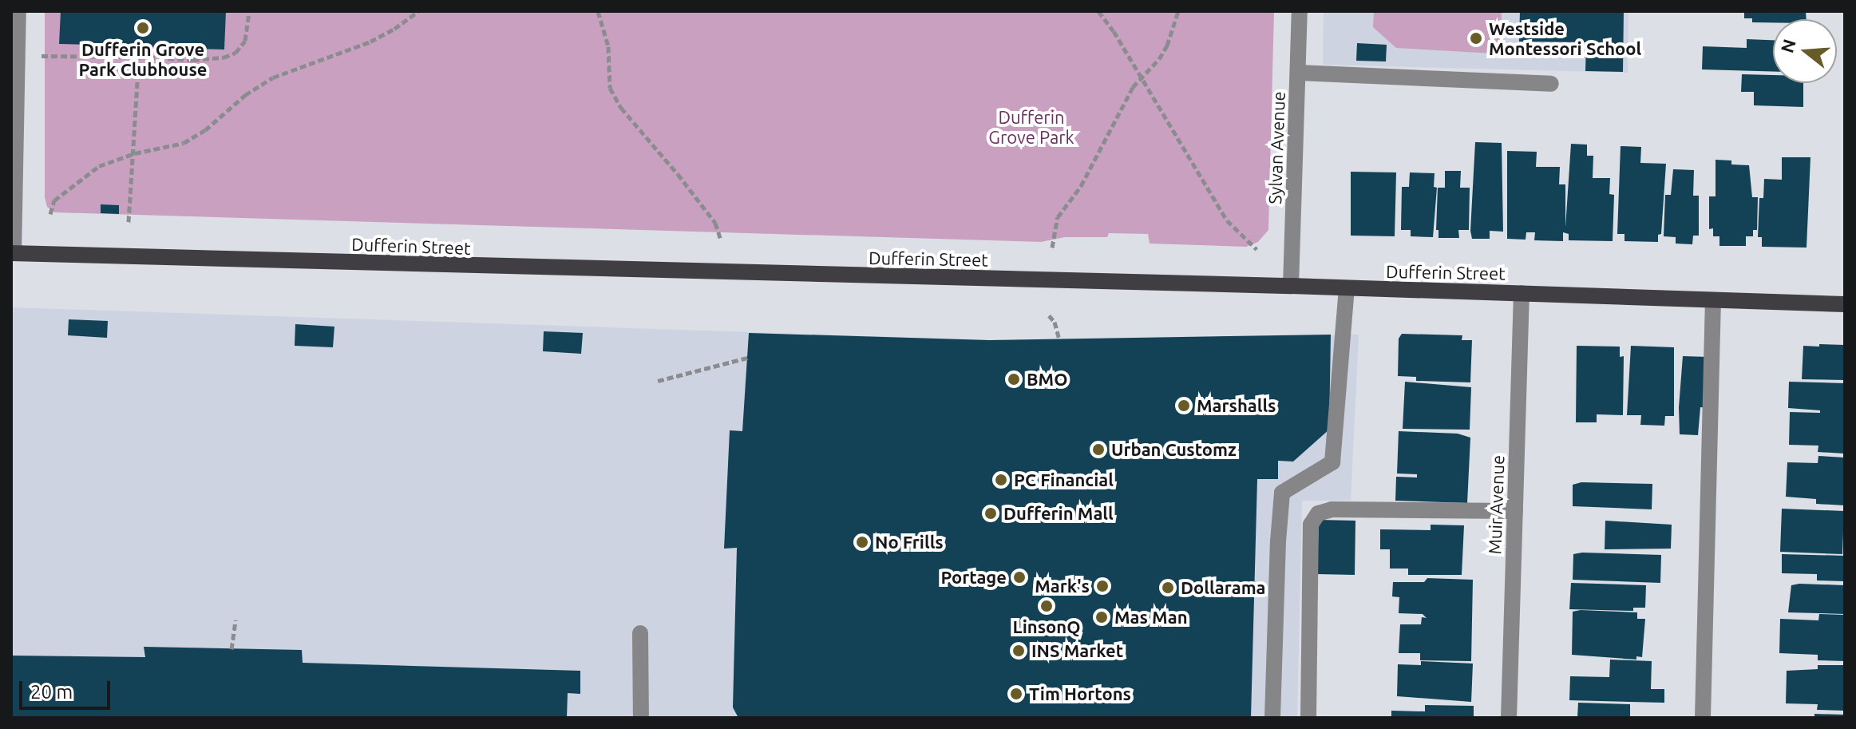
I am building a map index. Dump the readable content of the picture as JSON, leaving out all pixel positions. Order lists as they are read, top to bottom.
{
  "streets": {
    "main road": ["Dufferin Street"],
    "street": ["Sylvan Avenue", "Muir Avenue"]
  },
  "crossings": [
    ["Sylvan Avenue", "Dufferin Street"],
    ["Dufferin Street", "Muir Avenue"]
  ],
  "parks": ["Dufferin Grove Park"],
  "places": [
    "Dufferin Grove Park Clubhouse",
    "Westside Montessori School",
    "BMO",
    "Marshalls",
    "Urban Customz",
    "PC Financial",
    "Dufferin Mall",
    "No Frills",
    "Portage",
    "Mark's",
    "Dollarama",
    "LinsonQ",
    "Mas Man",
    "INS Market",
    "Tim Hortons"
  ],
  "scale_bar": "20 m",
  "north": "left"
}
